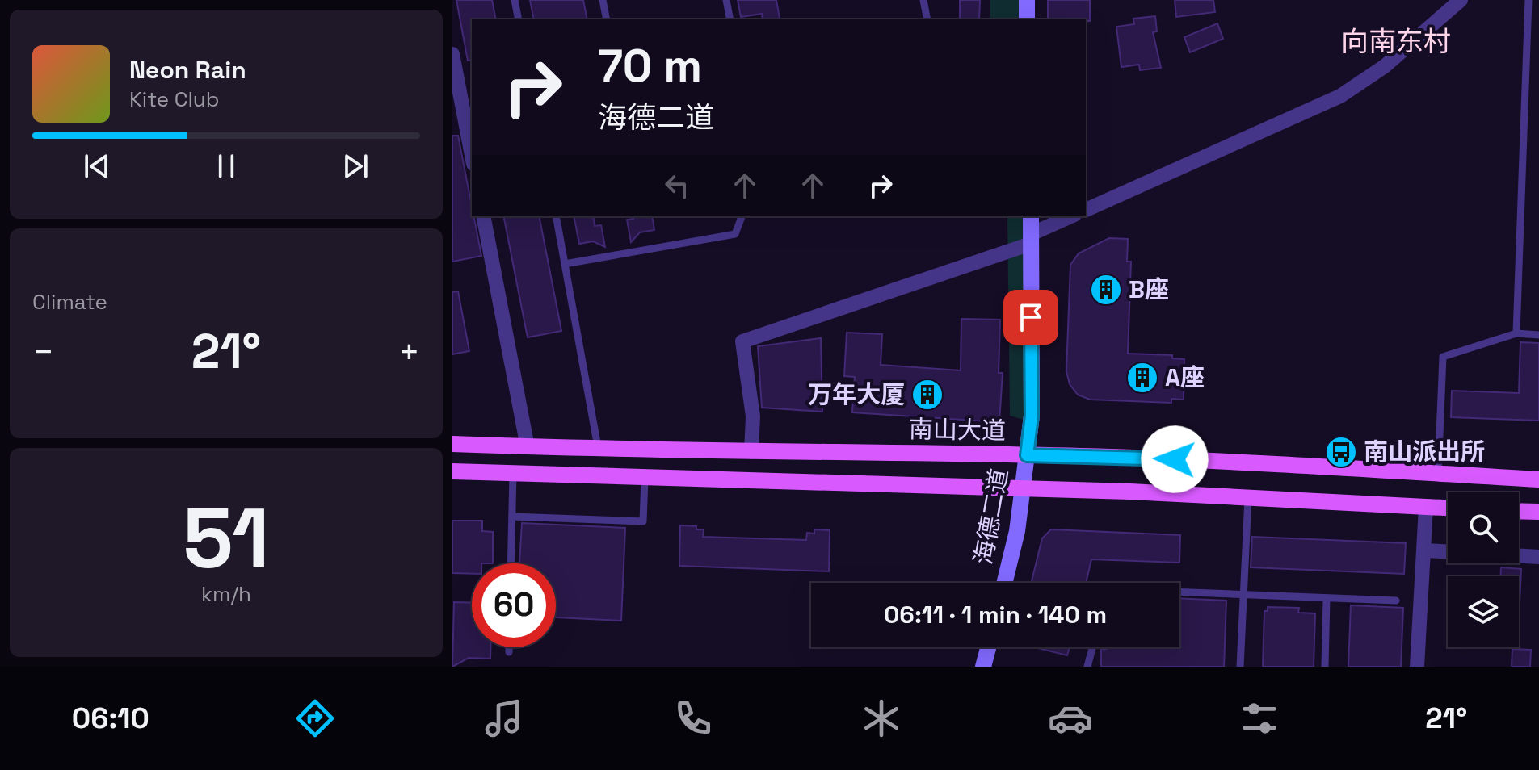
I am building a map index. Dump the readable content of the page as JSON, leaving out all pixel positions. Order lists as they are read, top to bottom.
{
  "streets": {
    "main road": ["南山大道"],
    "street": ["海德二道"]
  },
  "crossings": [
    ["南山大道", "海德二道"]
  ],
  "districts": ["向南东村"],
  "places": {
    "building": ["B座", "A座", "万年大厦"],
    "bus stop": ["南山派出所"]
  },
  "page": {
    "turn": ["70 m", "海德二道"],
    "song": ["Neon Rain", "Kite Club"],
    "tile": [
      "Climate",
      ["51", "km/h"]
    ],
    "heat": ["−", "21°", "+"],
    "limit": "60",
    "trip": "06:11 · 1 min · 140 m",
    "tabs": ["06:10", "21°"]
  }
}
